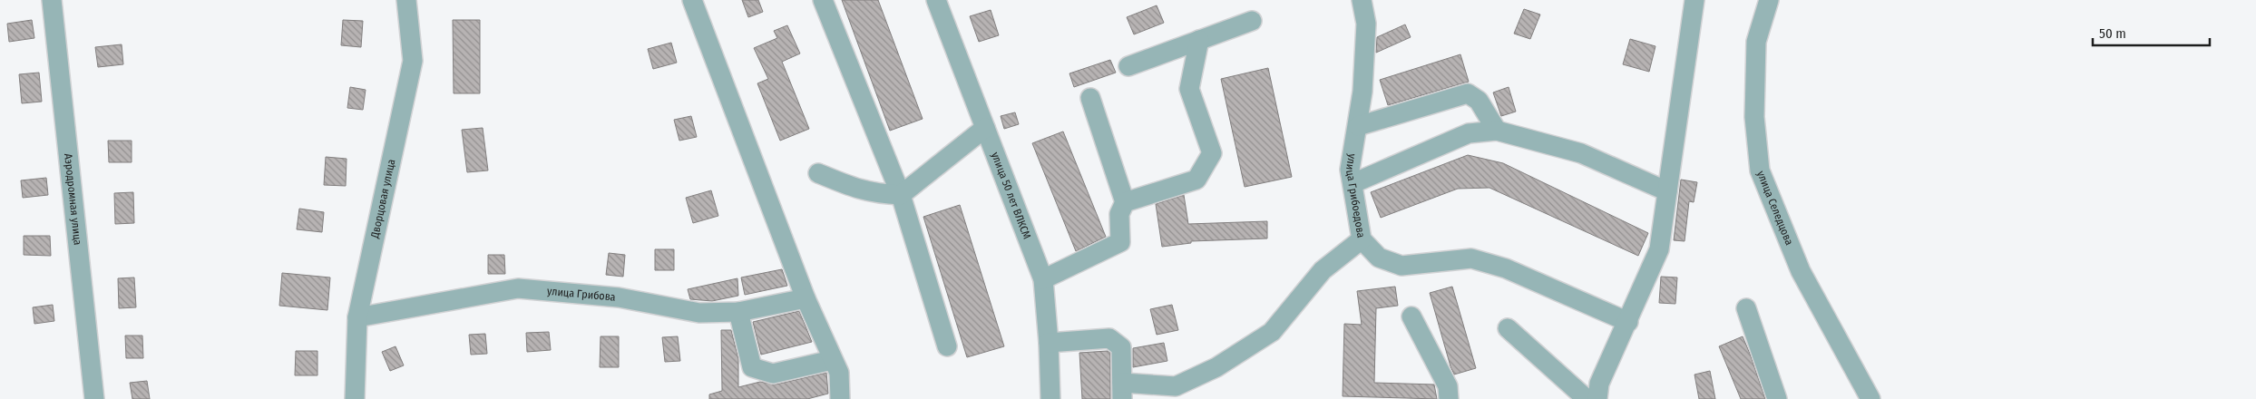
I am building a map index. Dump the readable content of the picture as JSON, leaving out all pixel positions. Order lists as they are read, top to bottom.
{
  "streets": {
    "street": [
      "улица Грибоедова",
      "улица 50 лет ВЛКСМ",
      "Аэродромная улица",
      "Дворцовая улица",
      "улица Селедцова",
      "улица Грибова"
    ]
  },
  "crossings": [
    ["Дворцовая улица", "улица Грибова"]
  ],
  "scale_bar": "50 m"
}
